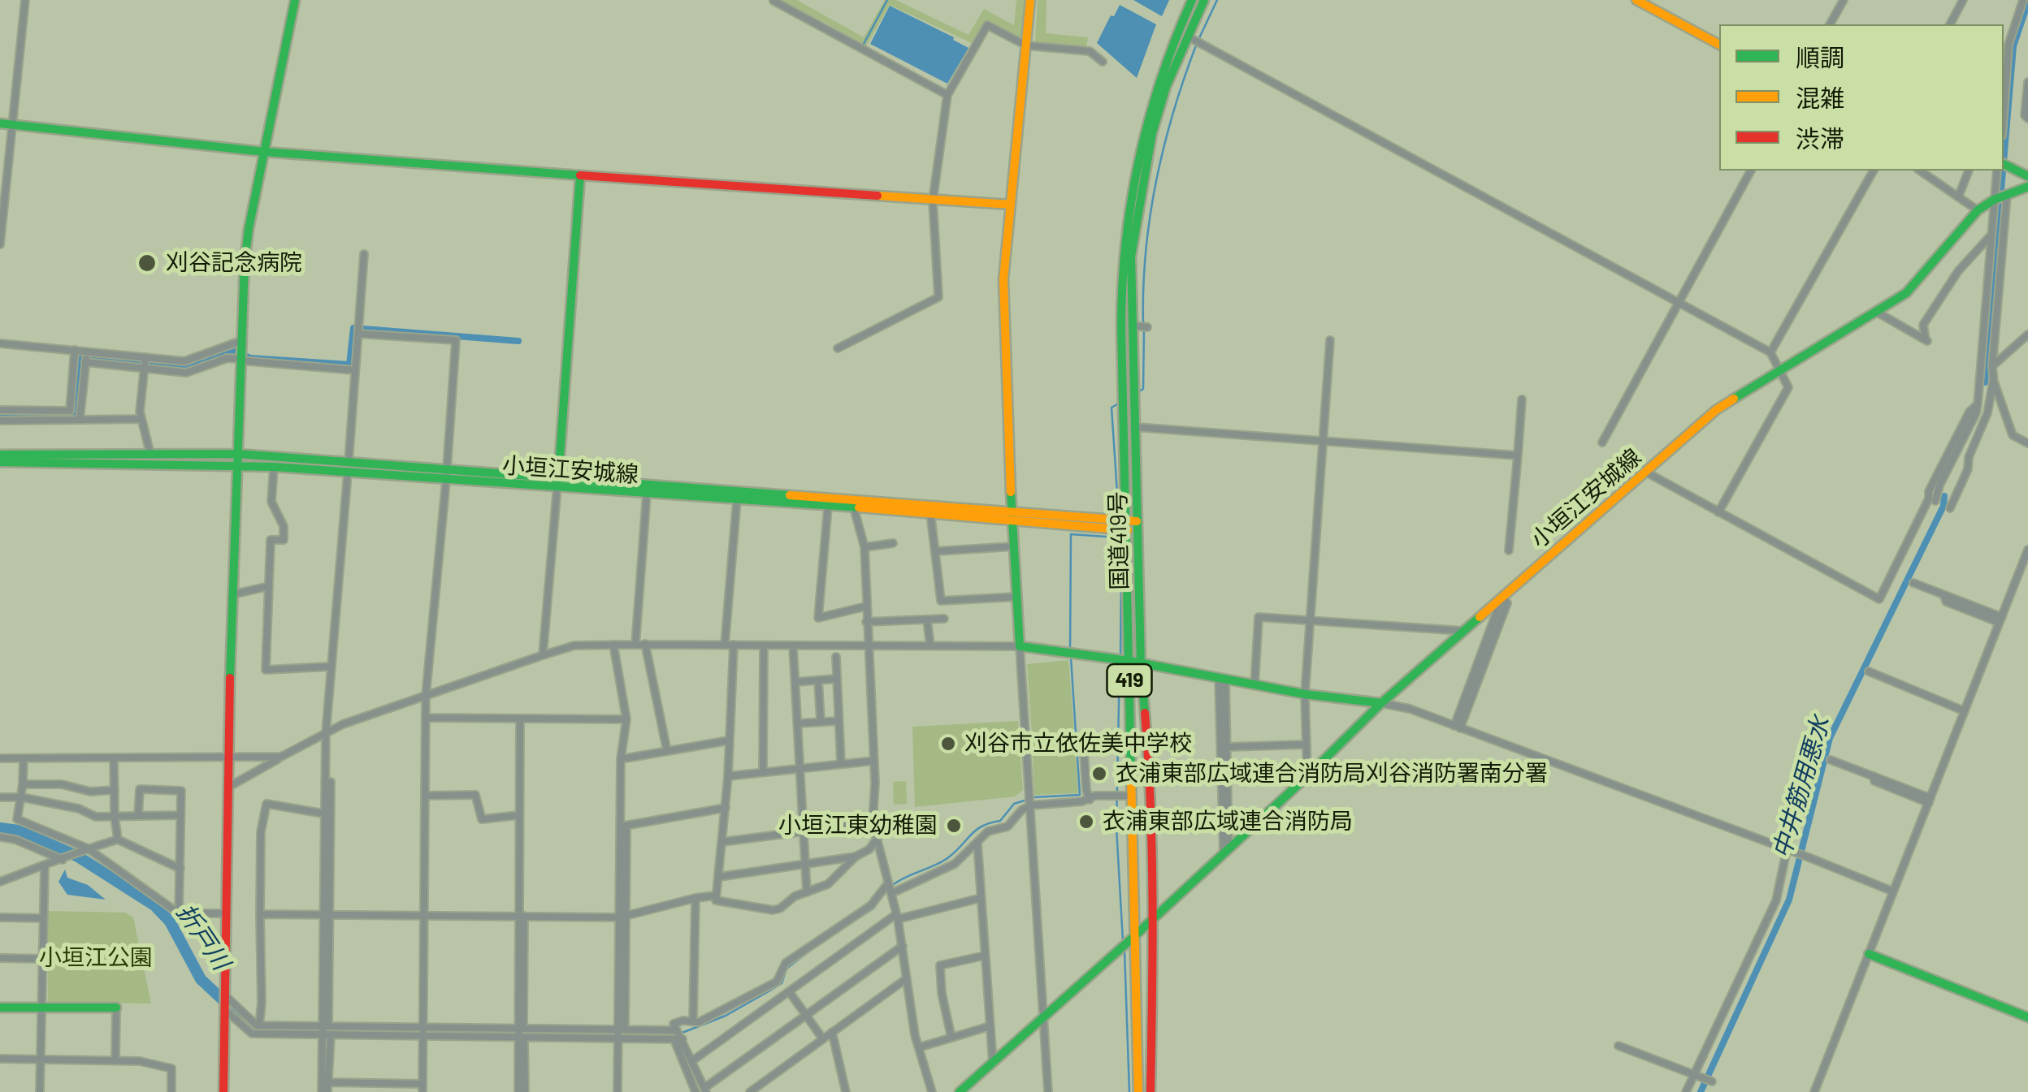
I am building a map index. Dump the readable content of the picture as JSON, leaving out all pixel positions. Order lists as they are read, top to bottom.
{
  "streets": {
    "main road": ["小垣江安城線", "国道419号", "419"]
  },
  "crossings": [
    ["小垣江安城線", "国道419号"]
  ],
  "water": ["中井筋用悪水", "折戸川"],
  "parks": ["小垣江公園"],
  "places": [
    "刈谷記念病院",
    "刈谷市立依佐美中学校",
    "衣浦東部広域連合消防局刈谷消防署南分署",
    "衣浦東部広域連合消防局",
    "小垣江東幼稚園"
  ],
  "legend": ["順調", "混雑", "渋滞"]
}
